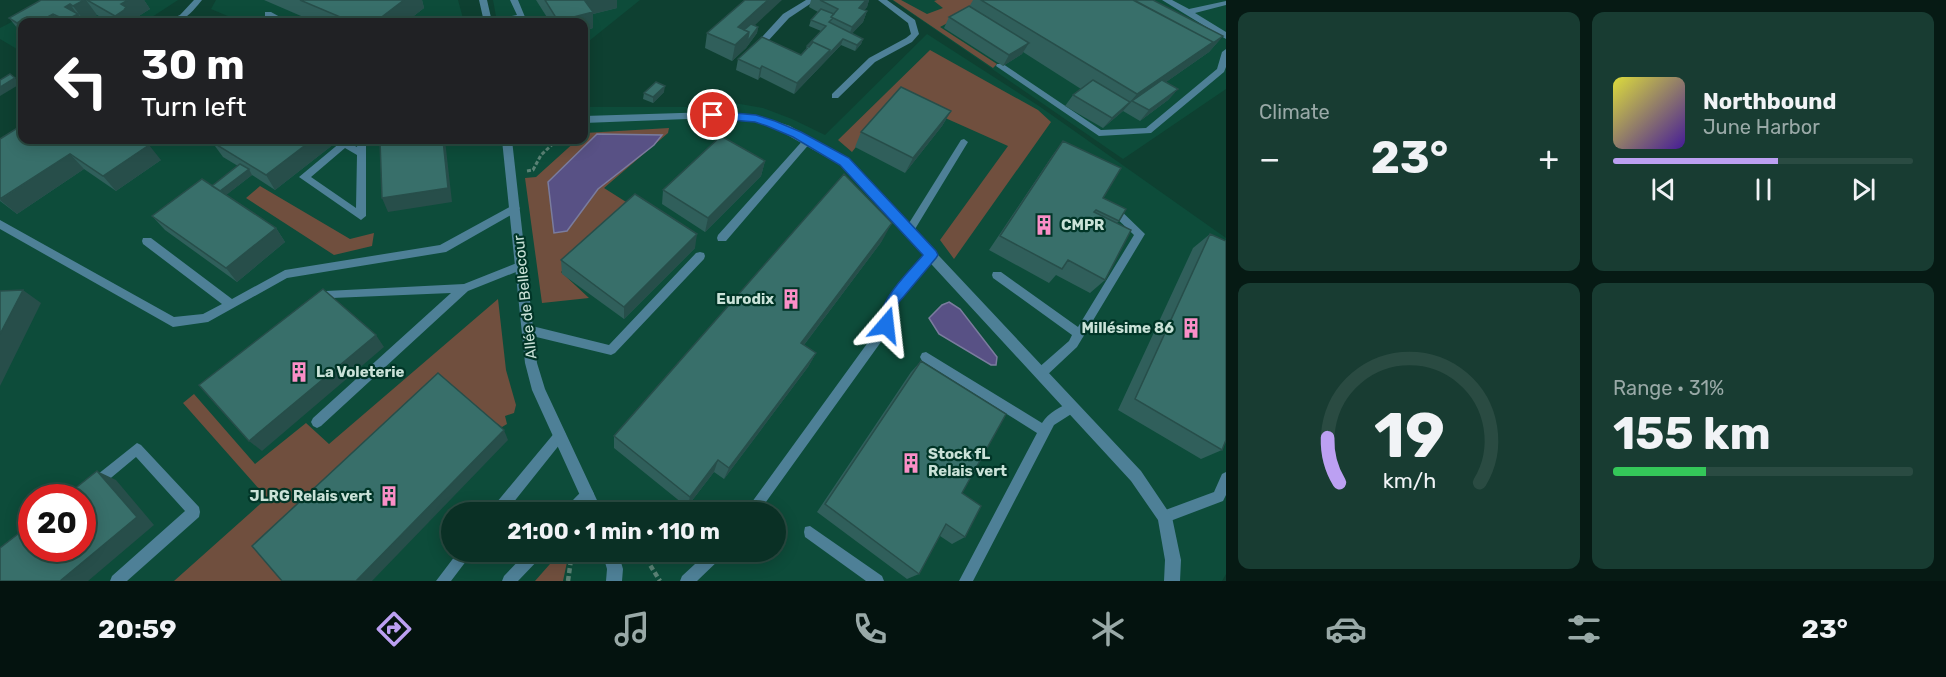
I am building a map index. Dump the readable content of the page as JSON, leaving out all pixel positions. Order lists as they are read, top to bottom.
{
  "streets": {
    "street": ["Allée de Bellecour"]
  },
  "places": {
    "building": [
      "CMPR",
      "Eurodix",
      "Millésime 86",
      "La Voleterie",
      "Stock fL Relais vert",
      "JLRG Relais vert"
    ]
  },
  "page": {
    "tile": [
      "Climate",
      ["Range · 31%", "155 km"]
    ],
    "turn": ["30 m", "Turn left"],
    "song": ["Northbound", "June Harbor"],
    "heat": ["−", "23°", "+"],
    "limit": "20",
    "trip": "21:00 · 1 min · 110 m",
    "tabs": ["20:59", "23°"],
    "gauge": ["19", "km/h"]
  }
}
